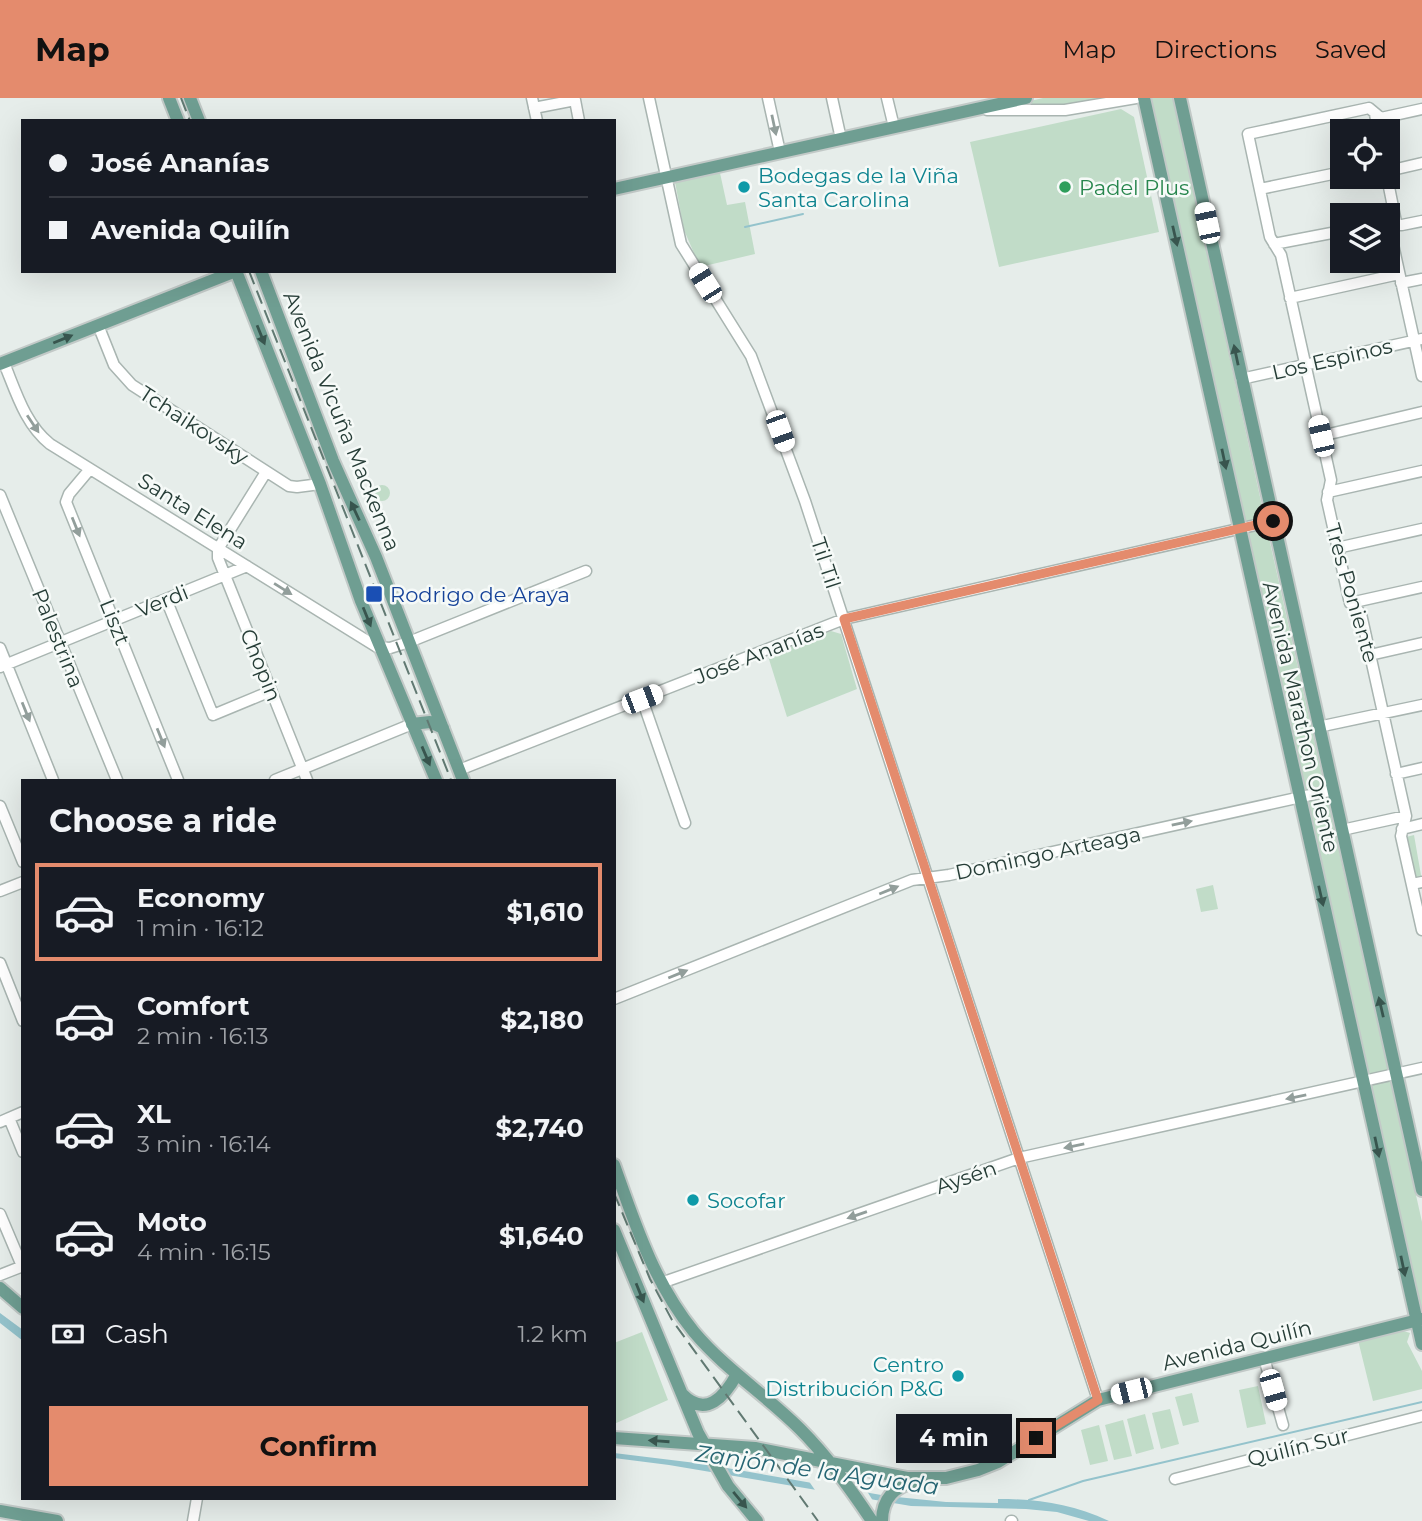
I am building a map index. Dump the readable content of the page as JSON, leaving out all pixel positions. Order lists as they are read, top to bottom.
{
  "streets": {
    "main road": ["Avenida Vicuña Mackenna", "Avenida Marathon Oriente", "Avenida Quilín"],
    "street": [
      "Los Espinos",
      "Tchaikovsky",
      "Santa Elena",
      "Til Til",
      "Tres Poniente",
      "Verdi",
      "Liszt",
      "Palestrina",
      "José Ananías",
      "Chopin",
      "Domingo Arteaga",
      "Aysén",
      "Quilín Sur"
    ]
  },
  "crossings": [
    ["Los Espinos", "Tres Poniente"],
    ["Los Espinos", "Avenida Marathon Oriente"],
    ["Avenida Vicuña Mackenna", "Tchaikovsky"],
    ["Avenida Vicuña Mackenna", "Santa Elena"],
    ["Avenida Vicuña Mackenna", "José Ananías"],
    ["Santa Elena", "Verdi"],
    ["Santa Elena", "Liszt"],
    ["Santa Elena", "Chopin"],
    ["Til Til", "José Ananías"],
    ["Til Til", "Domingo Arteaga"],
    ["Til Til", "Aysén"],
    ["Til Til", "Avenida Quilín"],
    ["Verdi", "Liszt"],
    ["Verdi", "Palestrina"],
    ["Verdi", "Chopin"],
    ["José Ananías", "Avenida Marathon Oriente"],
    ["Avenida Marathon Oriente", "Domingo Arteaga"],
    ["Avenida Marathon Oriente", "Aysén"],
    ["Avenida Marathon Oriente", "Avenida Quilín"]
  ],
  "one_way": [
    "Santa Elena",
    "Liszt",
    "Domingo Arteaga",
    "Aysén"
  ],
  "water": ["Zanjón de la Aguada"],
  "places": {
    "other": [
      "Bodegas de la Viña Santa Carolina",
      "Padel Plus",
      "Socofar",
      "Centro Distribución P&G"
    ],
    "transit": ["Rodrigo de Araya"]
  },
  "page": {
    "header": "Map",
    "nav": ["Map", "Directions", "Saved"],
    "banner": ["José Ananías", "Avenida Quilín"],
    "heading": "Choose a ride",
    "list": [
      {
        "name": "Economy",
        "note": "1 min · 16:12",
        "value": "$1,610"
      },
      {
        "name": "Comfort",
        "note": "2 min · 16:13",
        "value": "$2,180"
      },
      {
        "name": "XL",
        "note": "3 min · 16:14",
        "value": "$2,740"
      },
      {
        "name": "Moto",
        "note": "4 min · 16:15",
        "value": "$1,640"
      }
    ],
    "pay": ["Cash", "1.2 km"],
    "buttons": "Confirm",
    "bubble": "4 min"
  }
}
